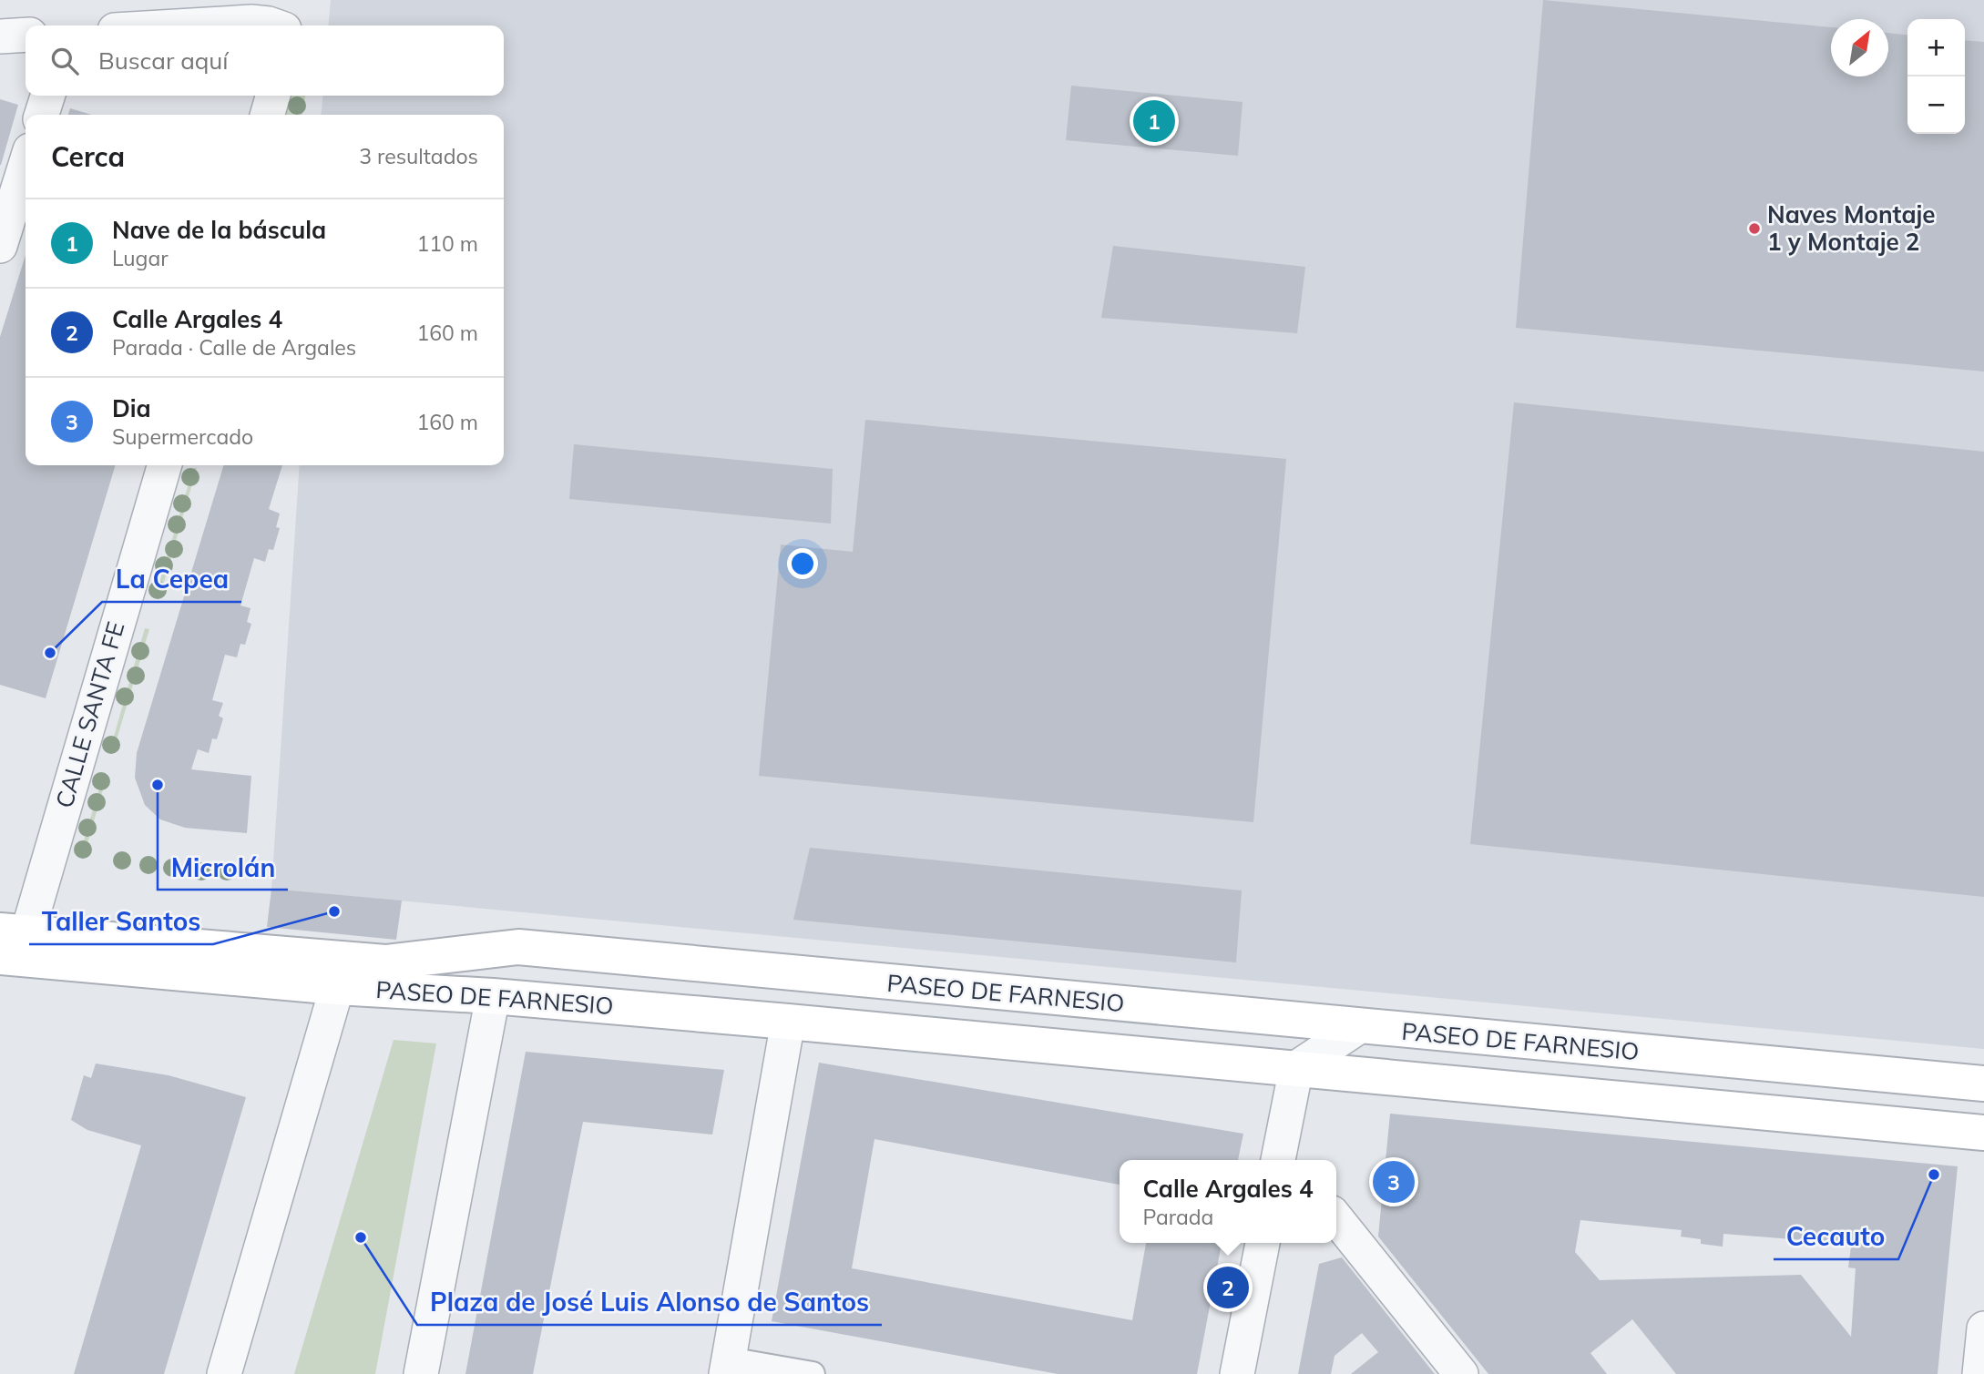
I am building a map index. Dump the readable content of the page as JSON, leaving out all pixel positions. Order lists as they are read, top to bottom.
{
  "streets": {
    "main road": ["PASEO DE FARNESIO"],
    "street": ["CALLE SANTA FE"]
  },
  "crossings": [
    ["CALLE SANTA FE", "PASEO DE FARNESIO"]
  ],
  "places": [
    "Naves Montaje 1 y Montaje 2",
    "La Cepea",
    "Microlán",
    "Taller Santos",
    "Cecauto",
    "Plaza de José Luis Alonso de Santos"
  ],
  "north": "top right",
  "page": {
    "map_buttons": ["+", "−"],
    "search": "Buscar aquí",
    "pins": ["1", "3", "2"],
    "heading": ["Cerca", "3 resultados"],
    "list": [
      {
        "mark": "1",
        "name": "Nave de la báscula",
        "note": "Lugar",
        "value": "110 m"
      },
      {
        "mark": "2",
        "name": "Calle Argales 4",
        "note": "Parada · Calle de Argales",
        "value": "160 m"
      },
      {
        "mark": "3",
        "name": "Dia",
        "note": "Supermercado",
        "value": "160 m"
      }
    ],
    "popup": ["Calle Argales 4", "Parada"]
  }
}
